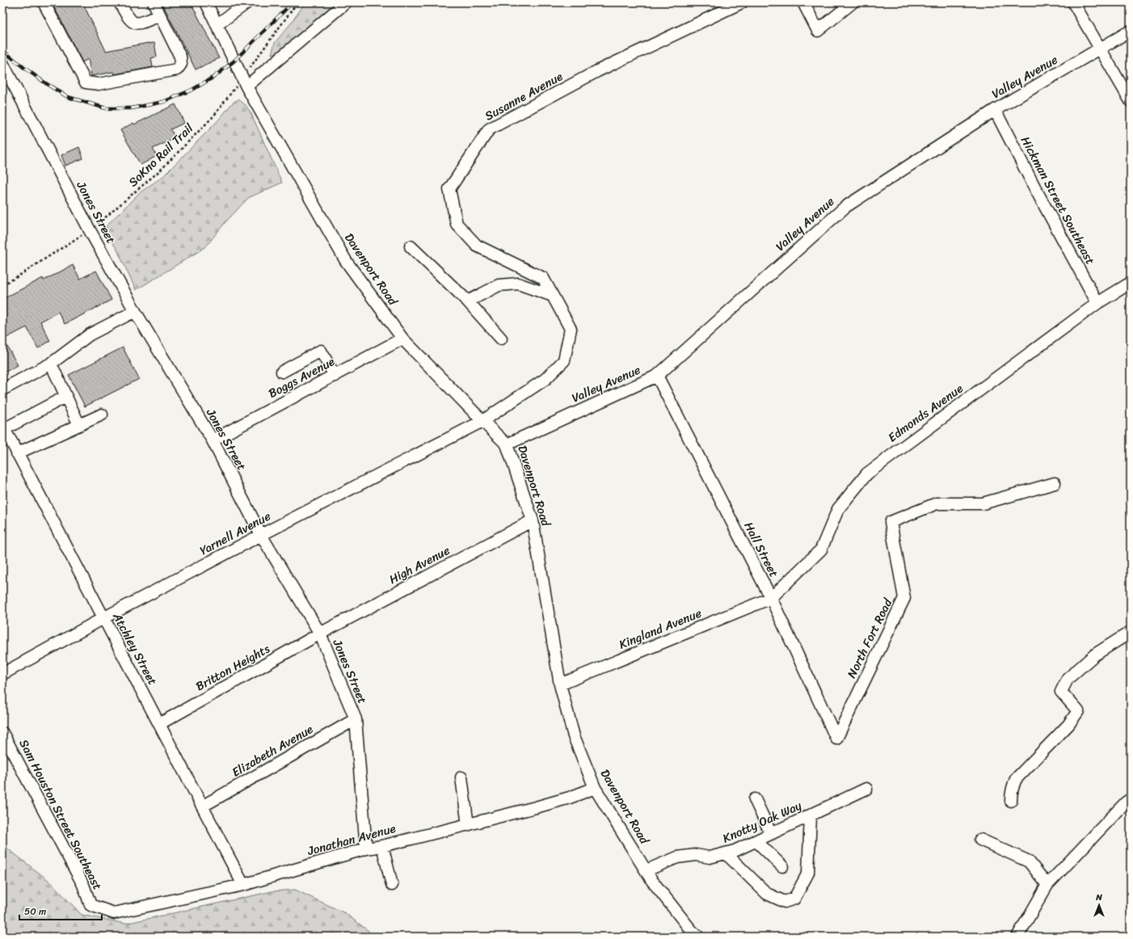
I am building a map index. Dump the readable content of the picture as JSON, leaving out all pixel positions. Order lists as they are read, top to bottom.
{
  "streets": {
    "street": [
      "Valley Avenue",
      "Susanne Avenue",
      "Hickman Street Southeast",
      "Jones Street",
      "Davenport Road",
      "Boggs Avenue",
      "Edmonds Avenue",
      "Yarnell Avenue",
      "Hall Street",
      "High Avenue",
      "Kingland Avenue",
      "North Fort Road",
      "Atchley Street",
      "Britton Heights",
      "Elizabeth Avenue",
      "Sam Houston Street Southeast",
      "Knotty Oak Way",
      "Jonathan Avenue"
    ],
    "path": ["SoKno Rail Trail"]
  },
  "crossings": [
    ["Valley Avenue", "Hickman Street Southeast"],
    ["Valley Avenue", "Davenport Road"],
    ["Valley Avenue", "Hall Street"],
    ["Susanne Avenue", "Davenport Road"],
    ["Susanne Avenue", "Yarnell Avenue"],
    ["SoKno Rail Trail", "Jones Street"],
    ["SoKno Rail Trail", "Davenport Road"],
    ["Hickman Street Southeast", "Edmonds Avenue"],
    ["Jones Street", "Boggs Avenue"],
    ["Jones Street", "Yarnell Avenue"],
    ["Jones Street", "High Avenue"],
    ["Jones Street", "Britton Heights"],
    ["Jones Street", "Elizabeth Avenue"],
    ["Jones Street", "Jonathan Avenue"],
    ["Davenport Road", "Boggs Avenue"],
    ["Davenport Road", "Yarnell Avenue"],
    ["Davenport Road", "High Avenue"],
    ["Davenport Road", "Kingland Avenue"],
    ["Davenport Road", "Knotty Oak Way"],
    ["Davenport Road", "Jonathan Avenue"],
    ["Edmonds Avenue", "Hall Street"],
    ["Edmonds Avenue", "Kingland Avenue"],
    ["Yarnell Avenue", "Atchley Street"],
    ["Hall Street", "Kingland Avenue"],
    ["Hall Street", "North Fort Road"],
    ["High Avenue", "Britton Heights"],
    ["Atchley Street", "Britton Heights"],
    ["Atchley Street", "Elizabeth Avenue"],
    ["Atchley Street", "Jonathan Avenue"],
    ["Sam Houston Street Southeast", "Jonathan Avenue"]
  ],
  "scale_bar": "50 m",
  "north": "top"
}
